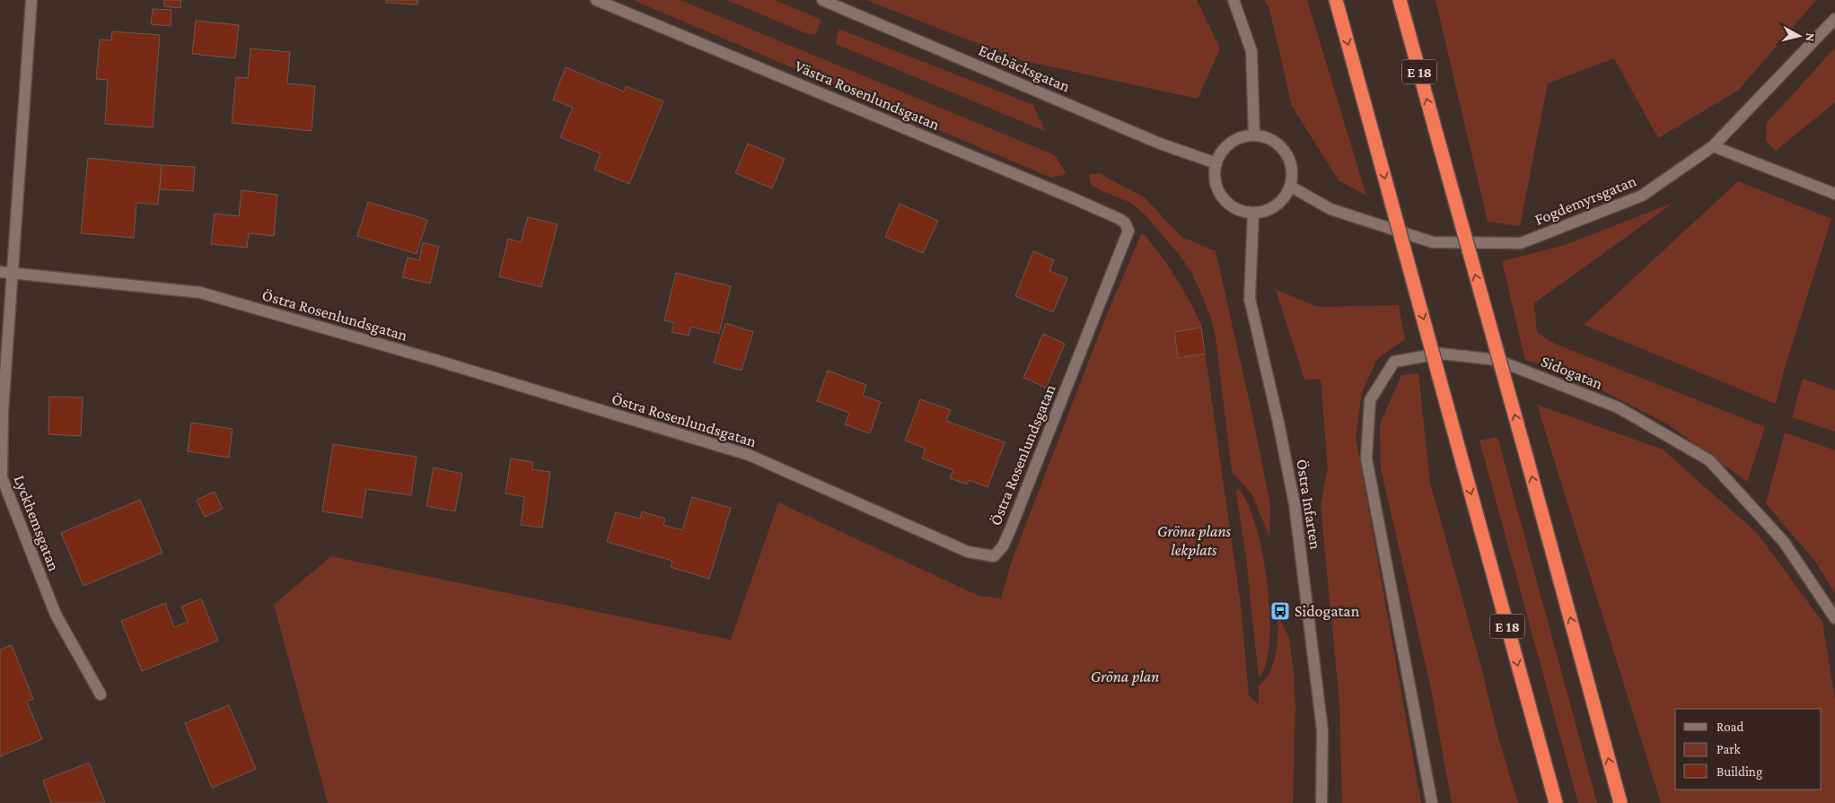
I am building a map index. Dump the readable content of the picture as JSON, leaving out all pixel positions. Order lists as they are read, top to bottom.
{
  "streets": {
    "highway": ["E 18"],
    "street": [
      "Edebäcksgatan",
      "Västra Rosenlundsgatan",
      "Fogdemyrsgatan",
      "Östra Rosenlundsgatan",
      "Sidogatan",
      "Östra Infarten",
      "Lyckhemsgatan"
    ]
  },
  "crossings": [
    ["Edebäcksgatan", "Fogdemyrsgatan"],
    ["Edebäcksgatan", "Östra Infarten"],
    ["Västra Rosenlundsgatan", "Östra Rosenlundsgatan"],
    ["Fogdemyrsgatan", "Östra Infarten"],
    ["Östra Rosenlundsgatan", "Lyckhemsgatan"]
  ],
  "parks": ["Gröna plans lekplats", "Gröna plan"],
  "places": {
    "bus stop": ["Sidogatan"]
  },
  "legend": ["Road", "Park", "Building"],
  "north": "right"
}
